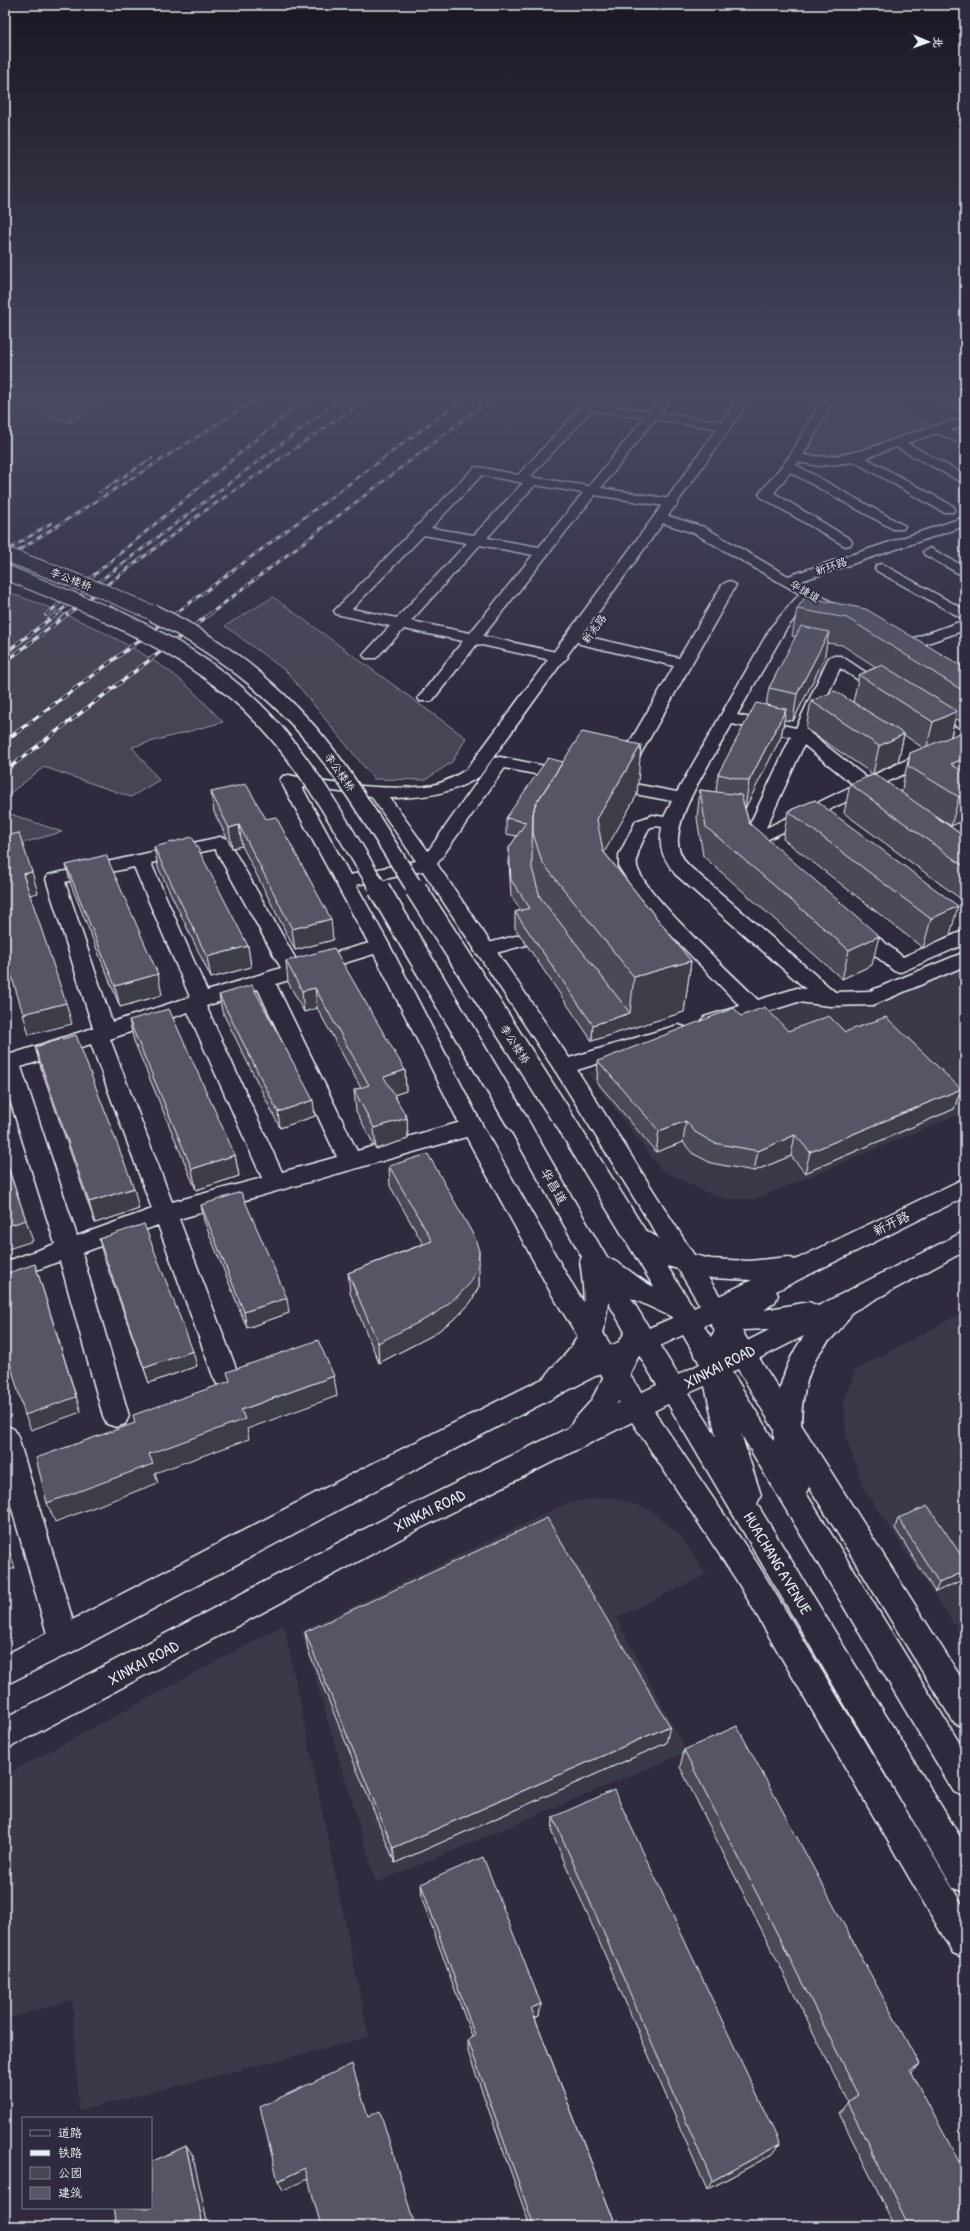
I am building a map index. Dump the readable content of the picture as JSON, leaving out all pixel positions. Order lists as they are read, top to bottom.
{
  "streets": {
    "street": [
      "新环路",
      "李公楼桥",
      "华捷道",
      "新兆路",
      "华昌道",
      "新开路",
      "XINKAI ROAD",
      "HUACHANG AVENUE"
    ]
  },
  "crossings": [
    ["新环路", "华捷道"],
    ["李公楼桥", "华昌道"],
    ["华捷道", "新兆路"],
    ["华昌道", "HUACHANG AVENUE"],
    ["XINKAI ROAD", "HUACHANG AVENUE"]
  ],
  "legend": [
    "道路",
    "铁路",
    "公园",
    "建筑"
  ],
  "north": "right"
}
